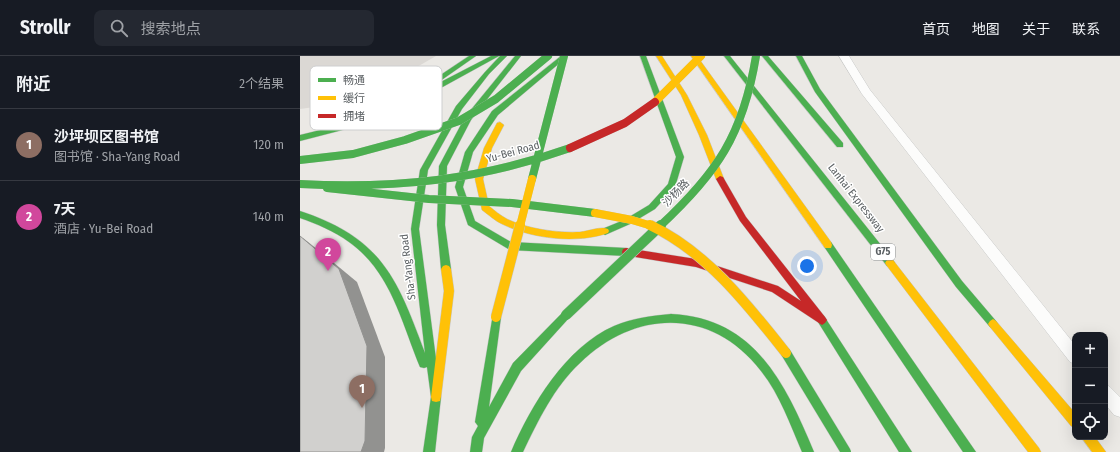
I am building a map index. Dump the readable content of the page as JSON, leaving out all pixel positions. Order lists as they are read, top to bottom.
{
  "streets": {
    "main road": [
      "Yu-Bei Road",
      "沙杨路",
      "Lanhai Expressway",
      "G75",
      "Sha-Yang Road"
    ]
  },
  "legend": ["畅通", "缓行", "拥堵"],
  "page": {
    "header": "Strollr",
    "search": "搜索地点",
    "nav": [
      "首页",
      "地图",
      "关于",
      "联系"
    ],
    "heading": ["附近", "2个结果"],
    "list": [
      {
        "mark": "1",
        "name": "沙坪坝区图书馆",
        "note": "图书馆 · Sha-Yang Road",
        "value": "120 m"
      },
      {
        "mark": "2",
        "name": "7天",
        "note": "酒店 · Yu-Bei Road",
        "value": "140 m"
      }
    ],
    "pins": ["2", "1"],
    "map_buttons": ["+", "−"]
  }
}
